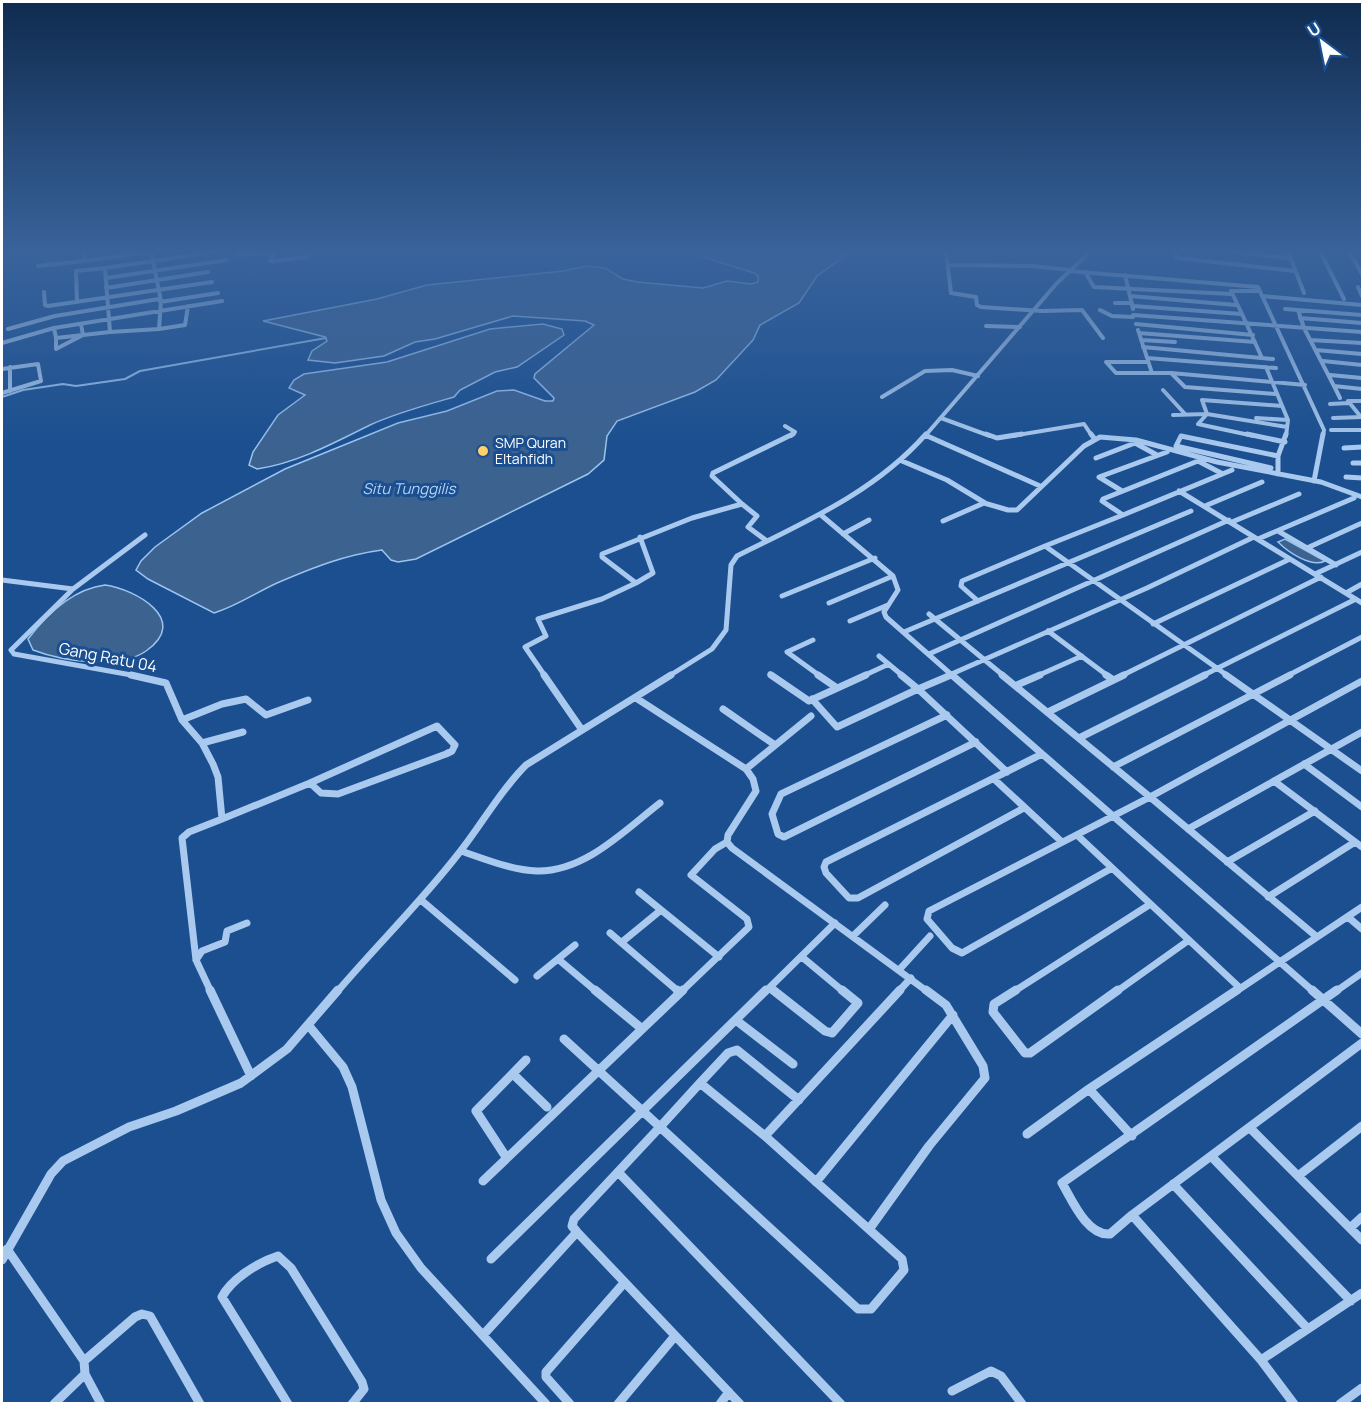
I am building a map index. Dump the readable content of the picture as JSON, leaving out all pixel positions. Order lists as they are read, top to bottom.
{
  "streets": {
    "street": ["Gang Ratu 04"]
  },
  "water": ["Situ Tunggilis"],
  "places": ["SMP Quran Eltahfidh"],
  "north": "top left"
}
